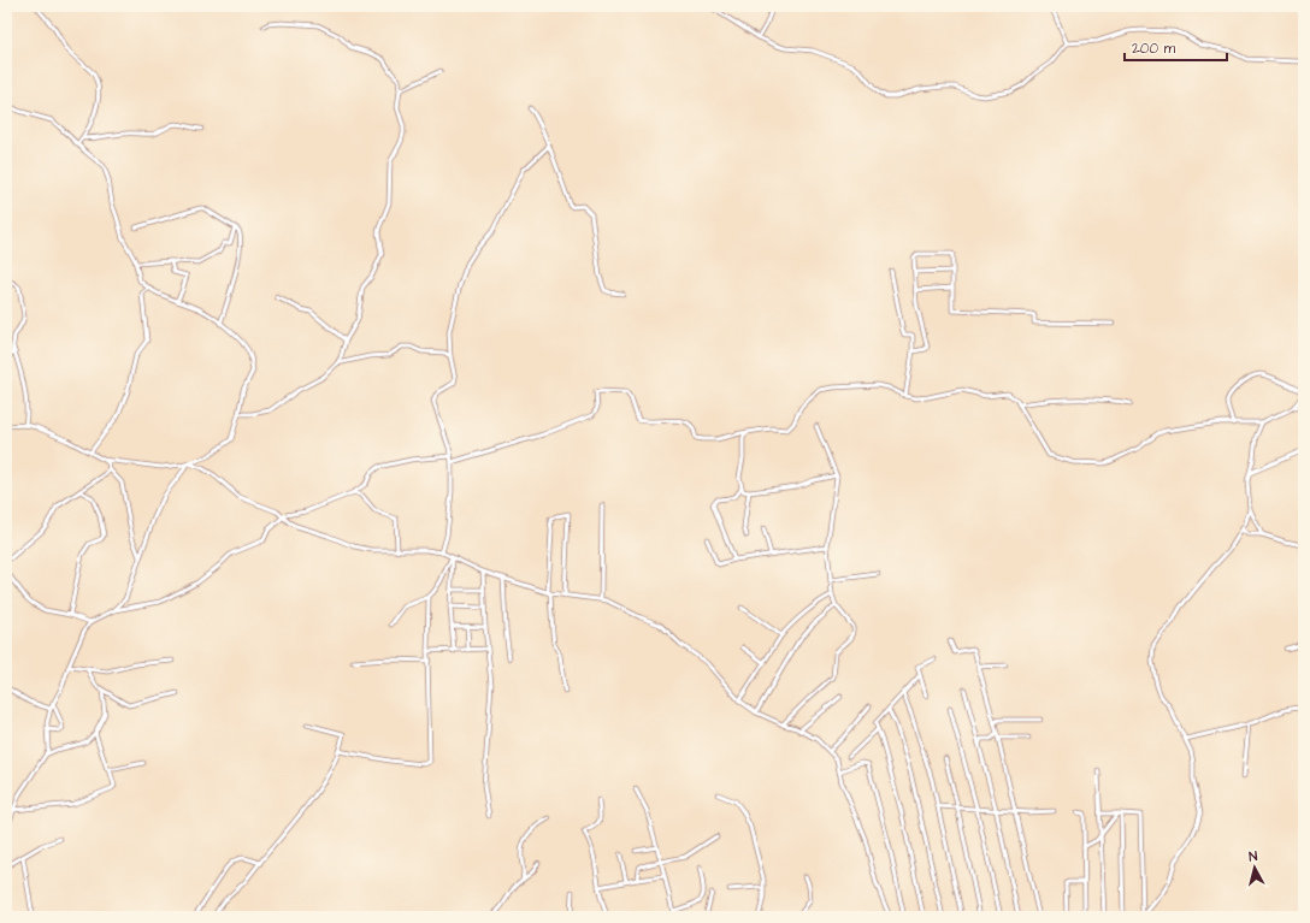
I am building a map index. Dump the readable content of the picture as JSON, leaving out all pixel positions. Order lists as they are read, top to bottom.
{
  "scale_bar": "200 m",
  "north": "top"
}
